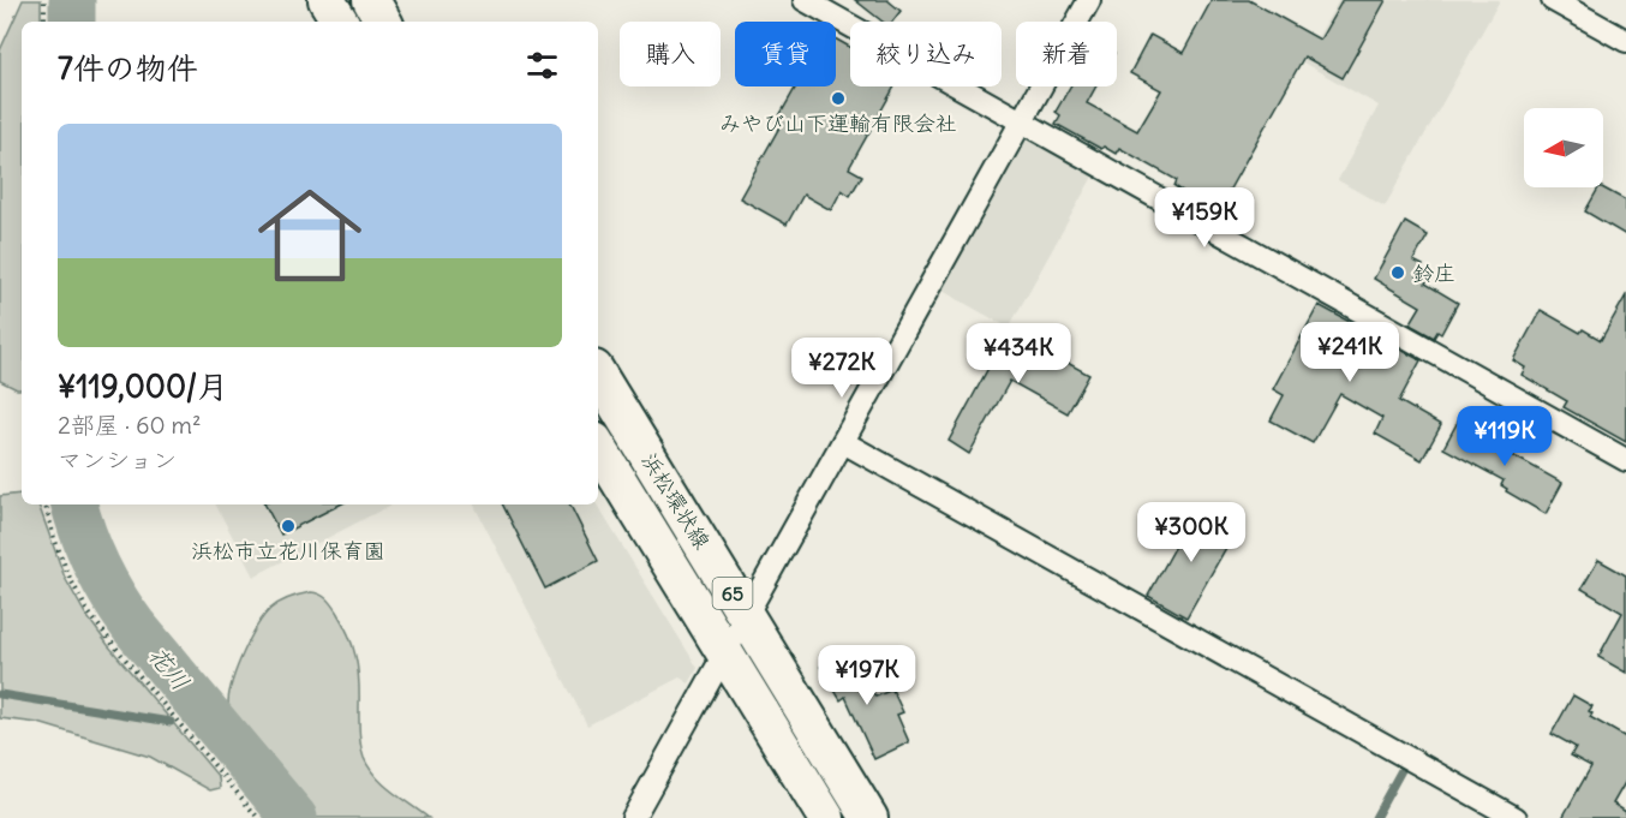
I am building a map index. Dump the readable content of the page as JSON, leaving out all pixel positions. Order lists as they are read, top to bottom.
{
  "streets": {
    "main road": ["浜松環状線", "65"]
  },
  "water": ["花川"],
  "places": ["みやび山下運輸有限会社", "鈴庄", "浜松市立花川保育園"],
  "north": "left",
  "page": {
    "chip": [
      "購入",
      "賃貸",
      "絞り込み",
      "新着"
    ],
    "heading": "7件の物件",
    "list": [
      {
        "name": "¥119,000/月",
        "note": "2部屋 · 60 m² · マンション"
      }
    ],
    "price": [
      "¥159K",
      "¥241K",
      "¥434K",
      "¥272K",
      "¥119K",
      "¥300K",
      "¥197K"
    ]
  }
}
